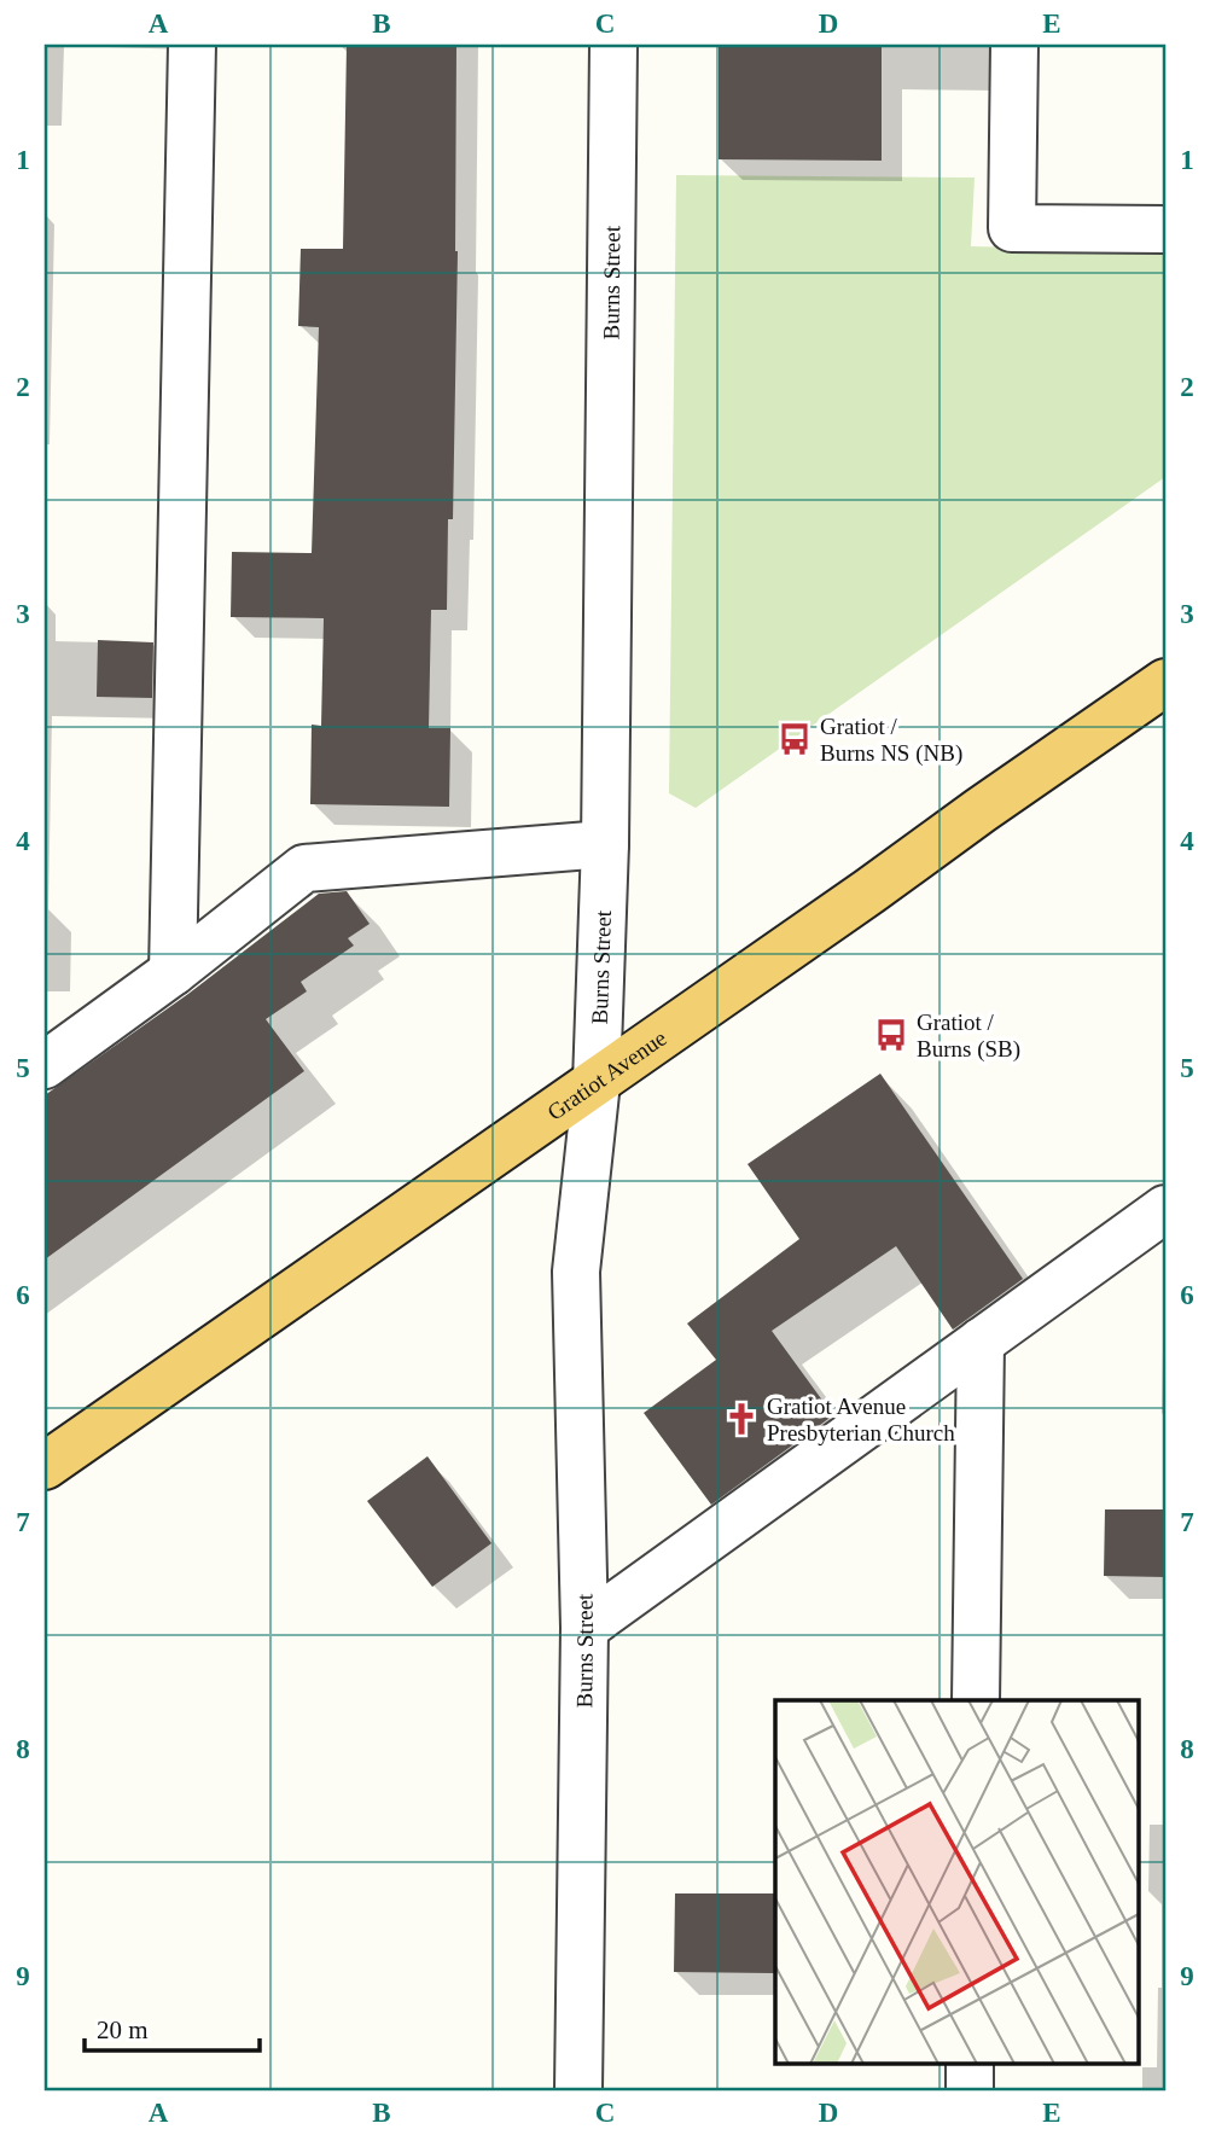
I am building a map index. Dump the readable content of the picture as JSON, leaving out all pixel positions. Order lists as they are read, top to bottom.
{
  "streets": {
    "main road": ["Gratiot Avenue"],
    "street": ["Burns Street"]
  },
  "crossings": [
    ["Burns Street", "Gratiot Avenue"]
  ],
  "places": {
    "bus stop": ["Gratiot / Burns NS (NB)", "Gratiot / Burns (SB)"],
    "church": ["Gratiot Avenue Presbyterian Church"]
  },
  "scale_bar": "20 m",
  "grid": {
    "columns": [
      "A",
      "B",
      "C",
      "D",
      "E"
    ],
    "rows": [
      "1",
      "2",
      "3",
      "4",
      "5",
      "6",
      "7",
      "8",
      "9"
    ]
  }
}
